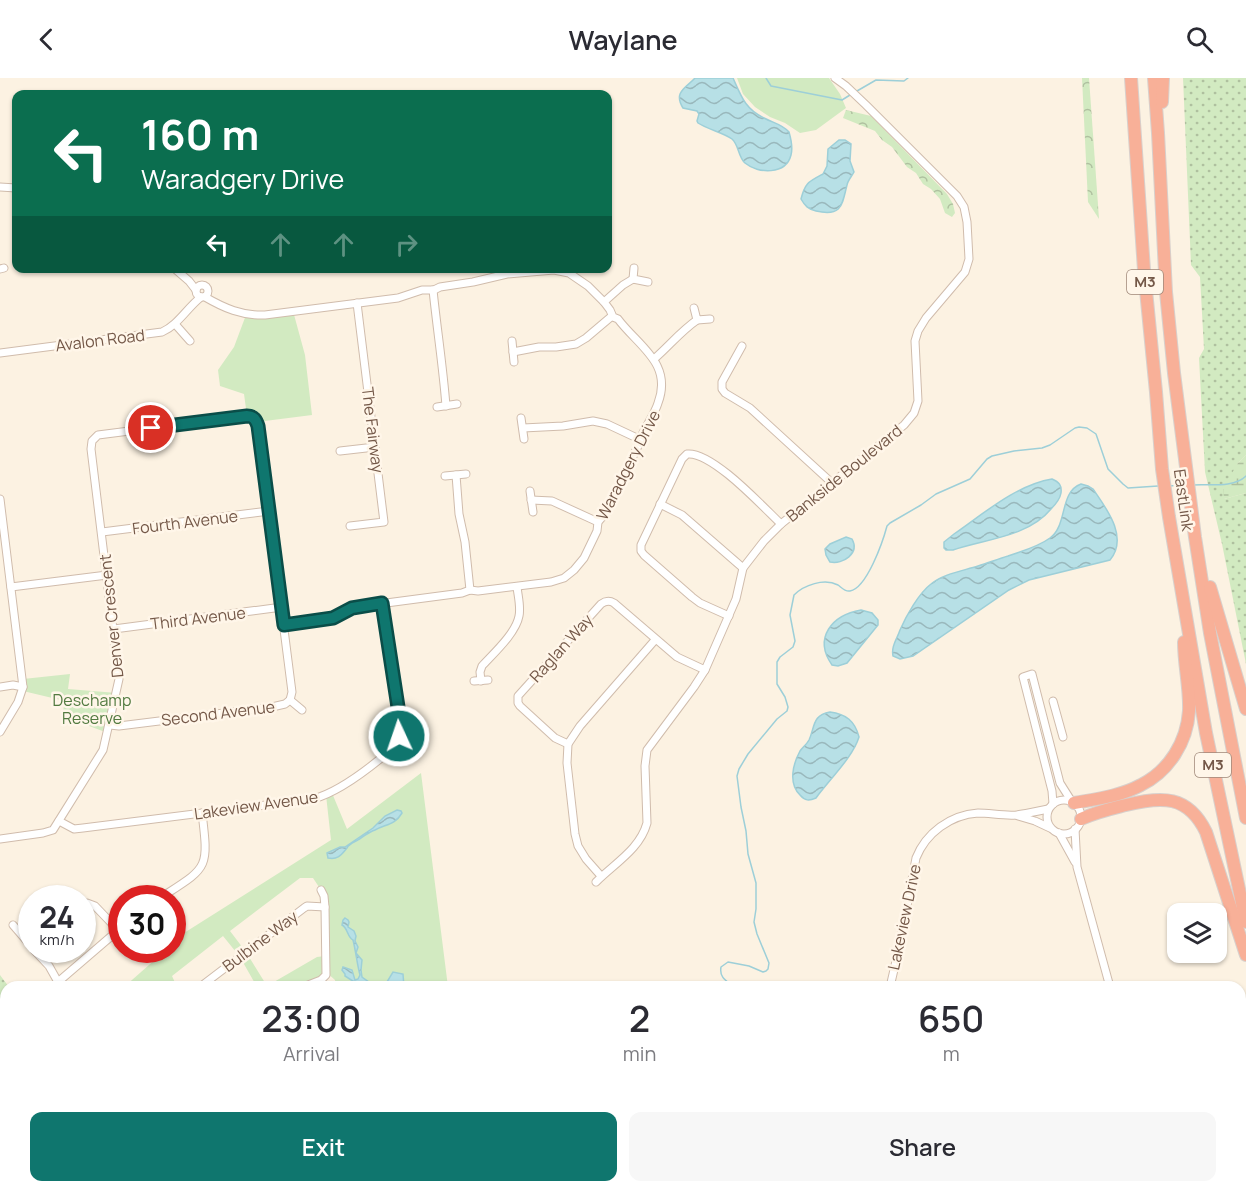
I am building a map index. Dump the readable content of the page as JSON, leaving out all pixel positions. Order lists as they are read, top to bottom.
{
  "streets": {
    "highway": ["M3", "EastLink"],
    "street": [
      "Avalon Road",
      "The Fairway",
      "Waradgery Drive",
      "Bankside Boulevard",
      "Fourth Avenue",
      "Denver Crescent",
      "Third Avenue",
      "Raglan Way",
      "Second Avenue",
      "Lakeview Avenue",
      "Lakeview Drive",
      "Bulbine Way"
    ]
  },
  "crossings": [
    ["Avalon Road", "Waradgery Drive"],
    ["The Fairway", "Waradgery Drive"],
    ["Waradgery Drive", "Lakeview Avenue"],
    ["Bankside Boulevard", "Raglan Way"],
    ["Fourth Avenue", "Denver Crescent"],
    ["Denver Crescent", "Third Avenue"],
    ["Denver Crescent", "Second Avenue"],
    ["Denver Crescent", "Lakeview Avenue"]
  ],
  "parks": ["Deschamp Reserve"],
  "page": {
    "header": "Waylane",
    "turn": ["160 m", "Waradgery Drive"],
    "speed": "24 km/h",
    "limit": "30",
    "eta": [
      "23:00",
      "Arrival",
      "2",
      "min",
      "650",
      "m"
    ],
    "buttons": ["Exit", "Share"]
  }
}
